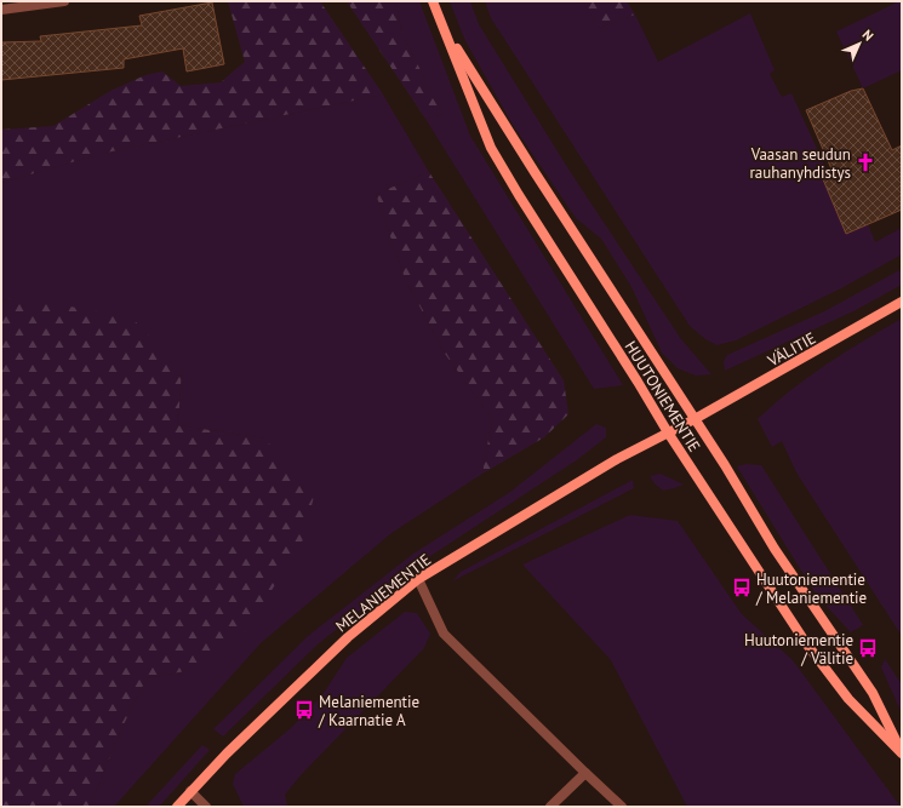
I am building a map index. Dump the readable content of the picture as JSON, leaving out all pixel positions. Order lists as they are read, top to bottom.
{
  "streets": {
    "main road": ["VÄLITIE", "HUUTONIEMENTIE", "MELANIEMENTIE"]
  },
  "crossings": [
    ["VÄLITIE", "HUUTONIEMENTIE"],
    ["VÄLITIE", "MELANIEMENTIE"],
    ["HUUTONIEMENTIE", "MELANIEMENTIE"]
  ],
  "places": {
    "church": ["Vaasan seudun rauhanyhdistys"],
    "bus stop": ["Huutoniementie / Melaniementie", "Huutoniementie / Välitie", "Melaniementie / Kaarnatie A"]
  },
  "north": "top right"
}
